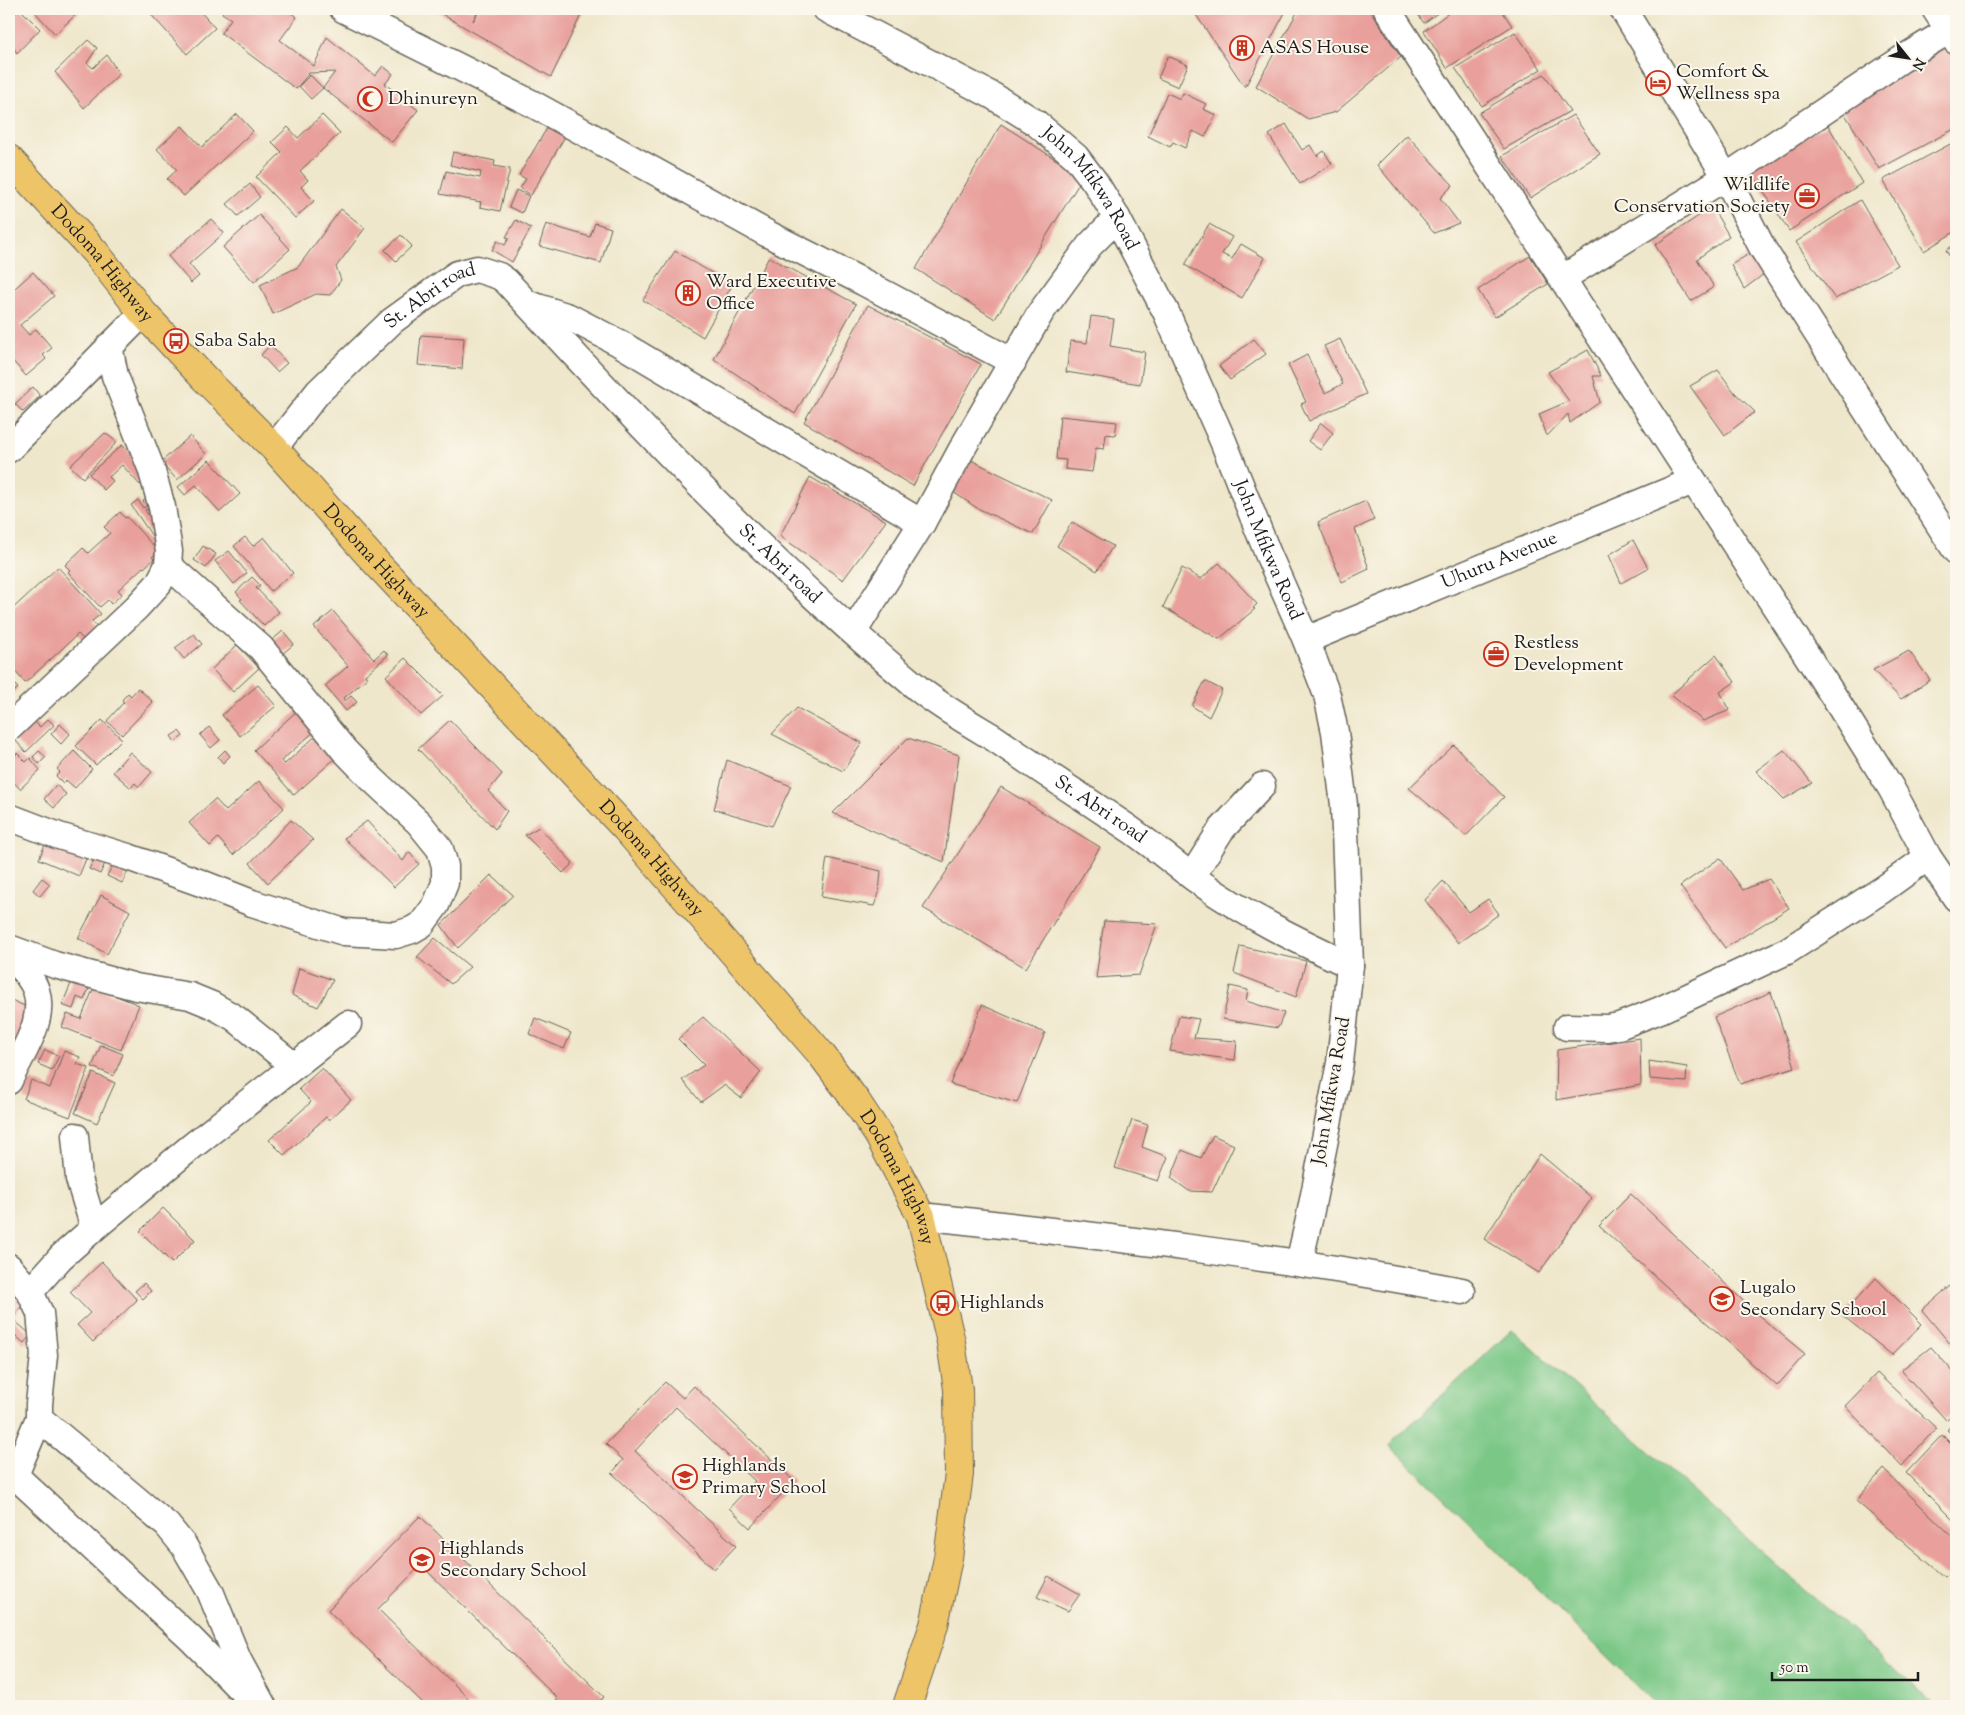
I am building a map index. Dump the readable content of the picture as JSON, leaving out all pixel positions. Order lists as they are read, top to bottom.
{
  "streets": {
    "highway": ["Dodoma Highway"],
    "street": ["John Mfikwa Road", "St. Abri road", "Uhuru Avenue"]
  },
  "crossings": [
    ["John Mfikwa Road", "St. Abri road"],
    ["John Mfikwa Road", "Uhuru Avenue"],
    ["Dodoma Highway", "St. Abri road"]
  ],
  "places": {
    "building": ["ASAS House", "Ward Executive Office"],
    "hotel": ["Comfort & Wellness spa"],
    "mosque": ["Dhinureyn"],
    "office": ["Wildlife Conservation Society", "Restless Development"],
    "bus stop": ["Saba Saba", "Highlands"],
    "school or university": ["Lugalo Secondary School", "Highlands Primary School", "Highlands Secondary School"]
  },
  "scale_bar": "50 m",
  "north": "bottom right"
}
